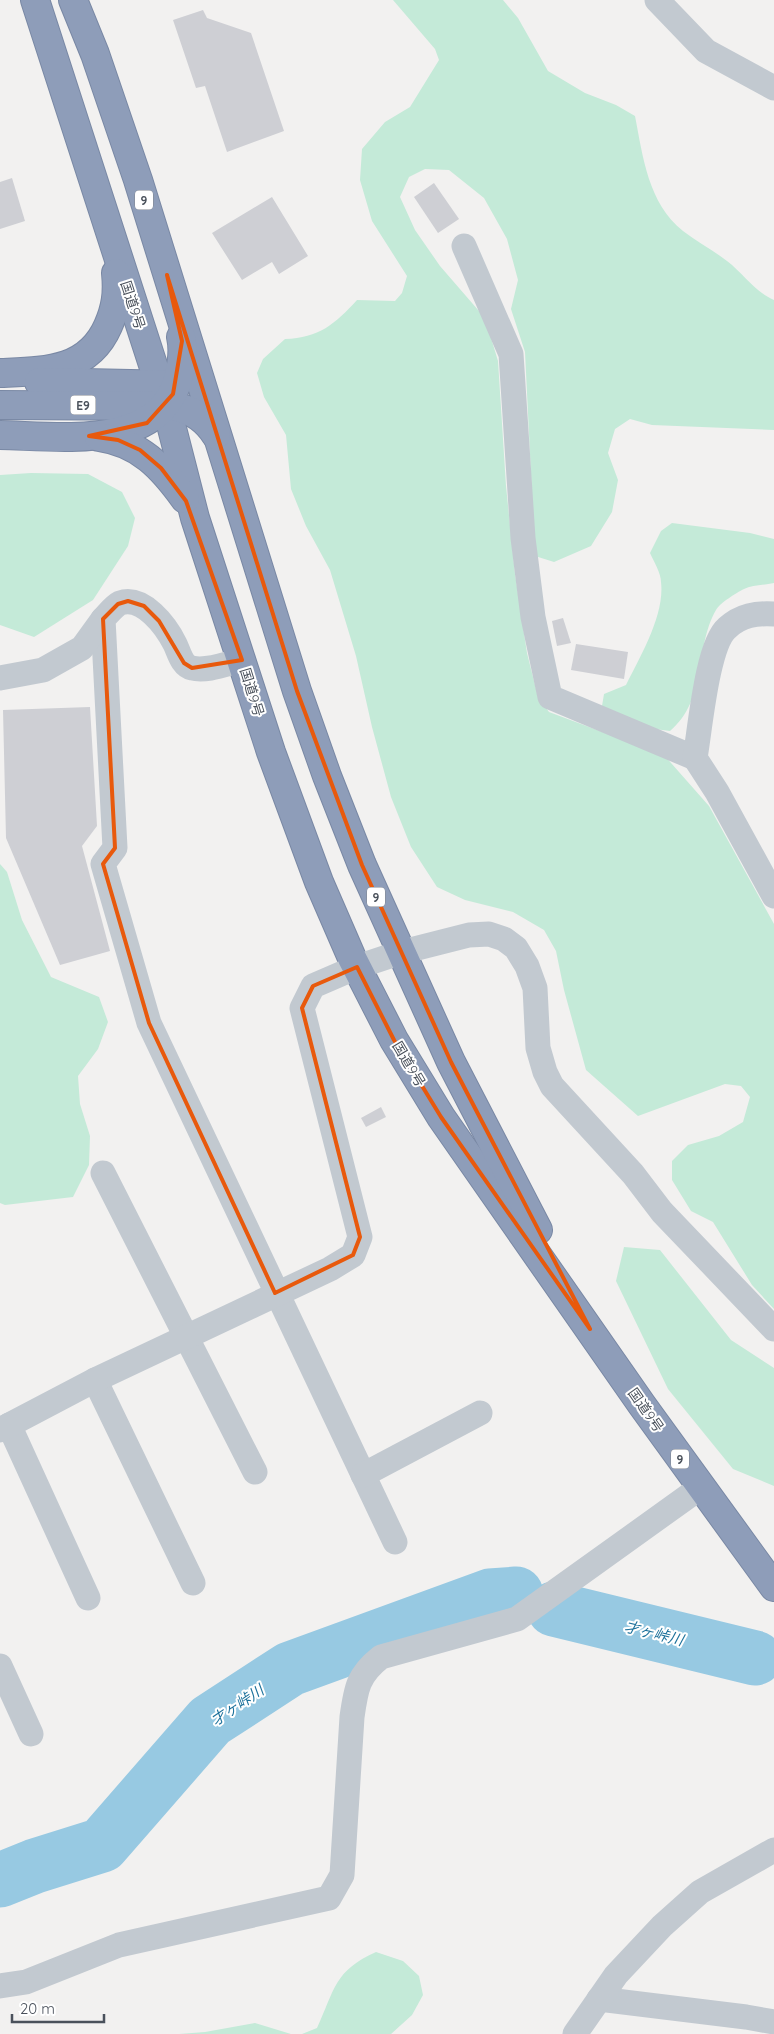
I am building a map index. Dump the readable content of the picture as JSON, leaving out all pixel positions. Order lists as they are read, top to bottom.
{
  "streets": {
    "highway": ["9", "国道9号", "E9"]
  },
  "crossings": [
    ["国道9号", "E9"]
  ],
  "water": ["才ヶ峠川"],
  "scale_bar": "20 m"
}
